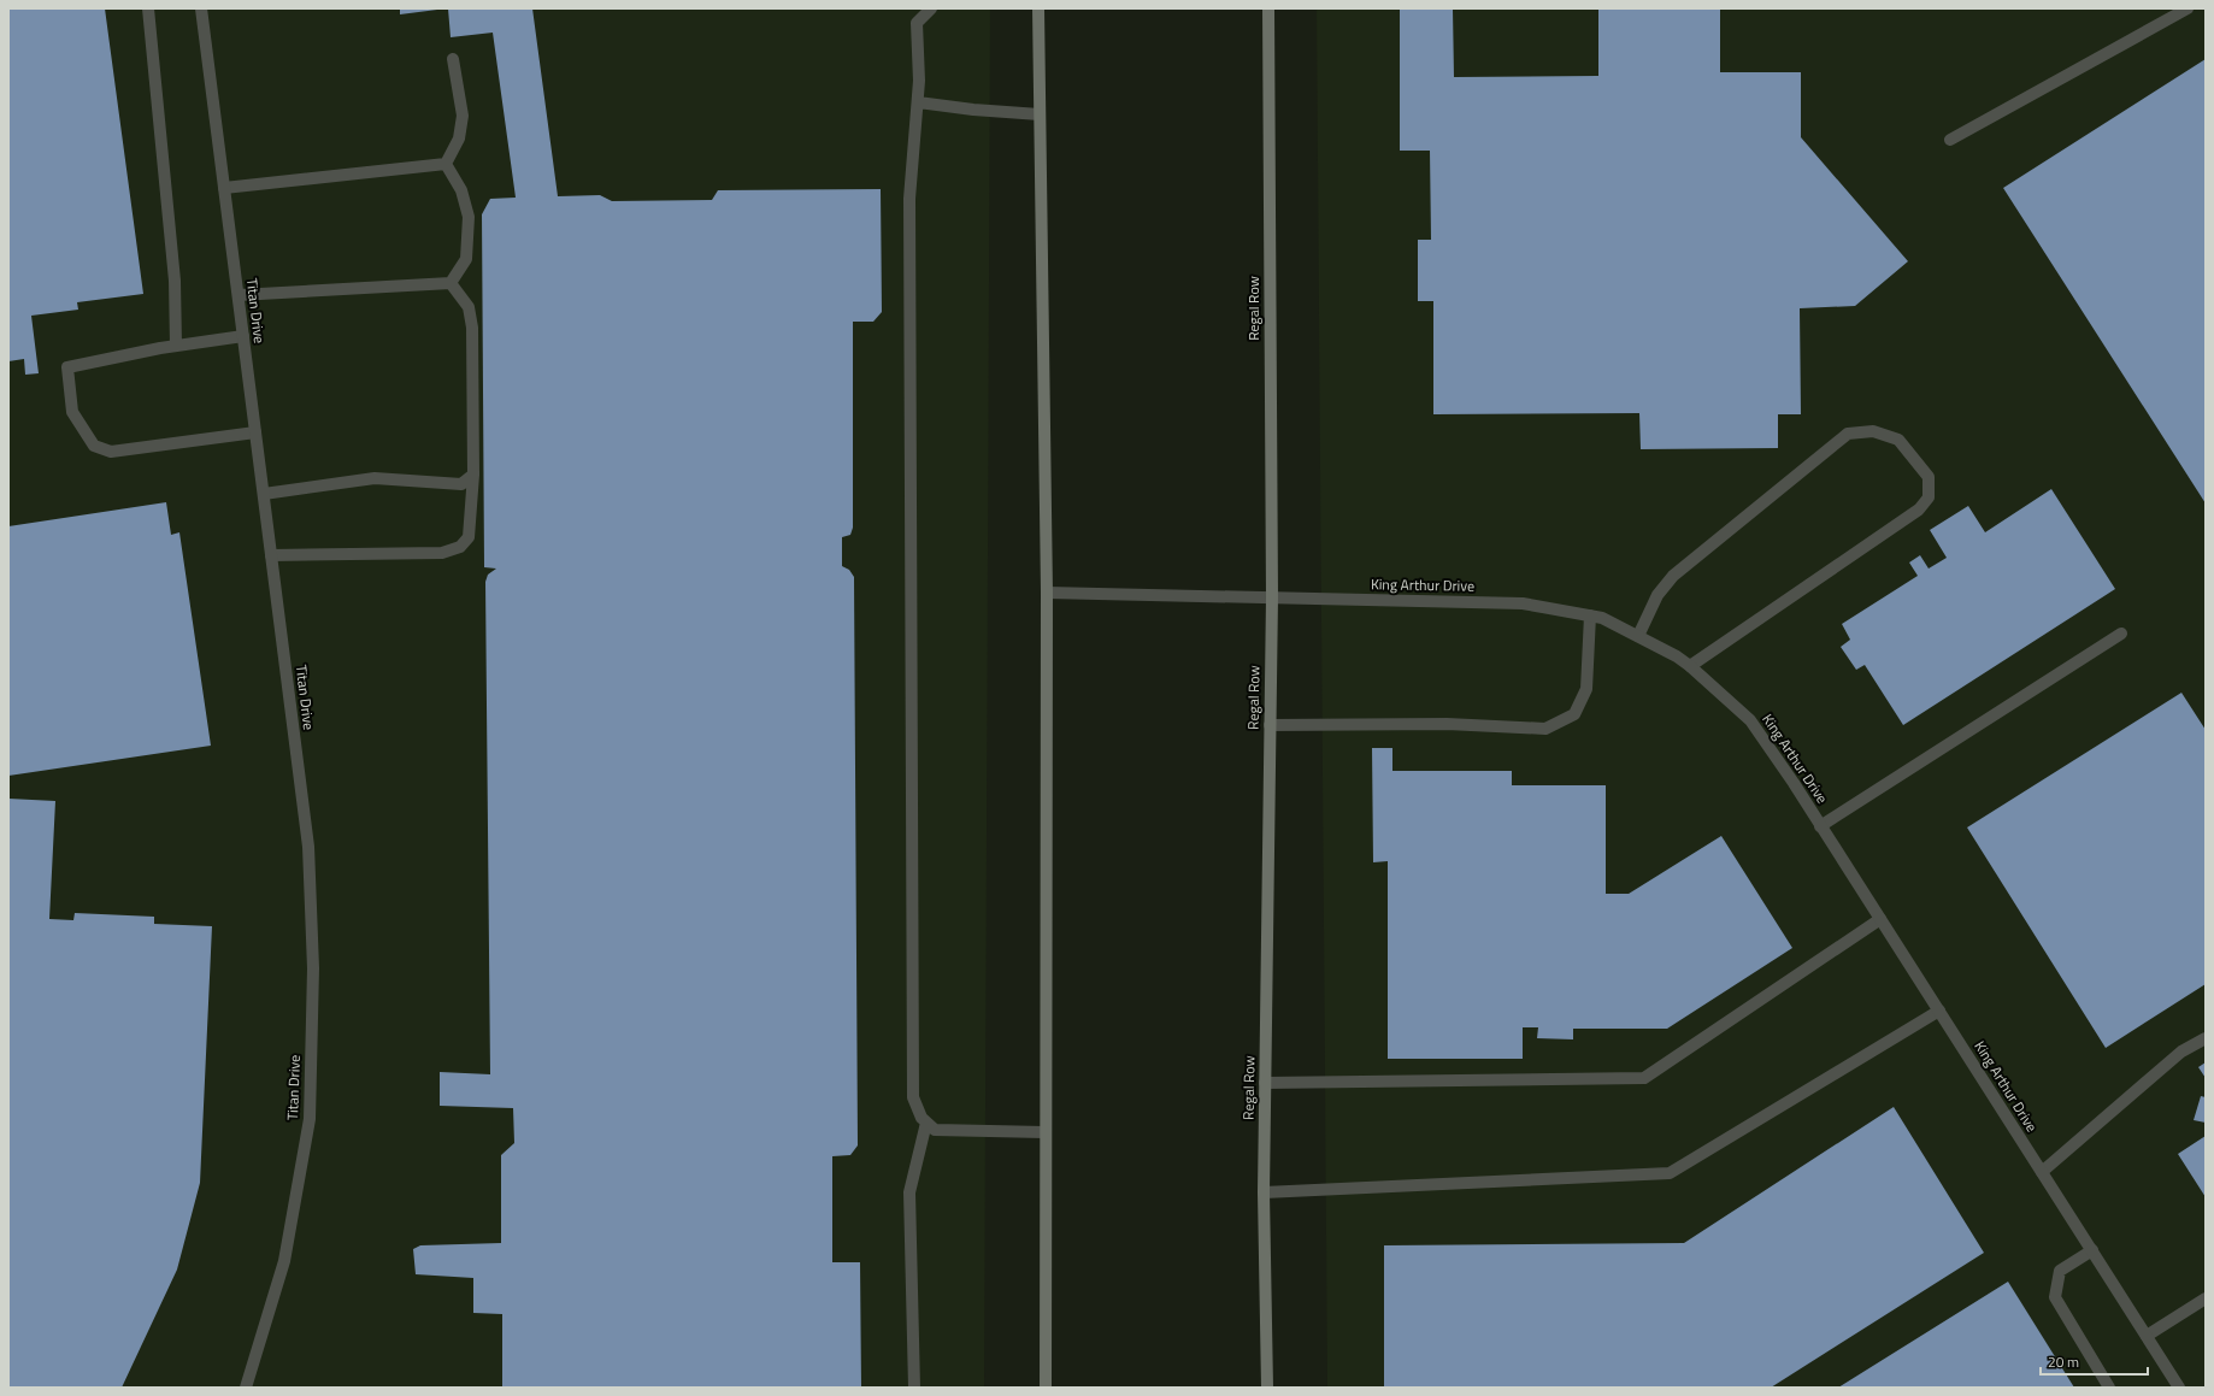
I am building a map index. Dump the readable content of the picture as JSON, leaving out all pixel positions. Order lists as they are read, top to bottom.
{
  "streets": {
    "main road": ["Regal Row"],
    "street": ["Titan Drive", "King Arthur Drive"]
  },
  "crossings": [
    ["Regal Row", "King Arthur Drive"]
  ],
  "scale_bar": "20 m"
}
